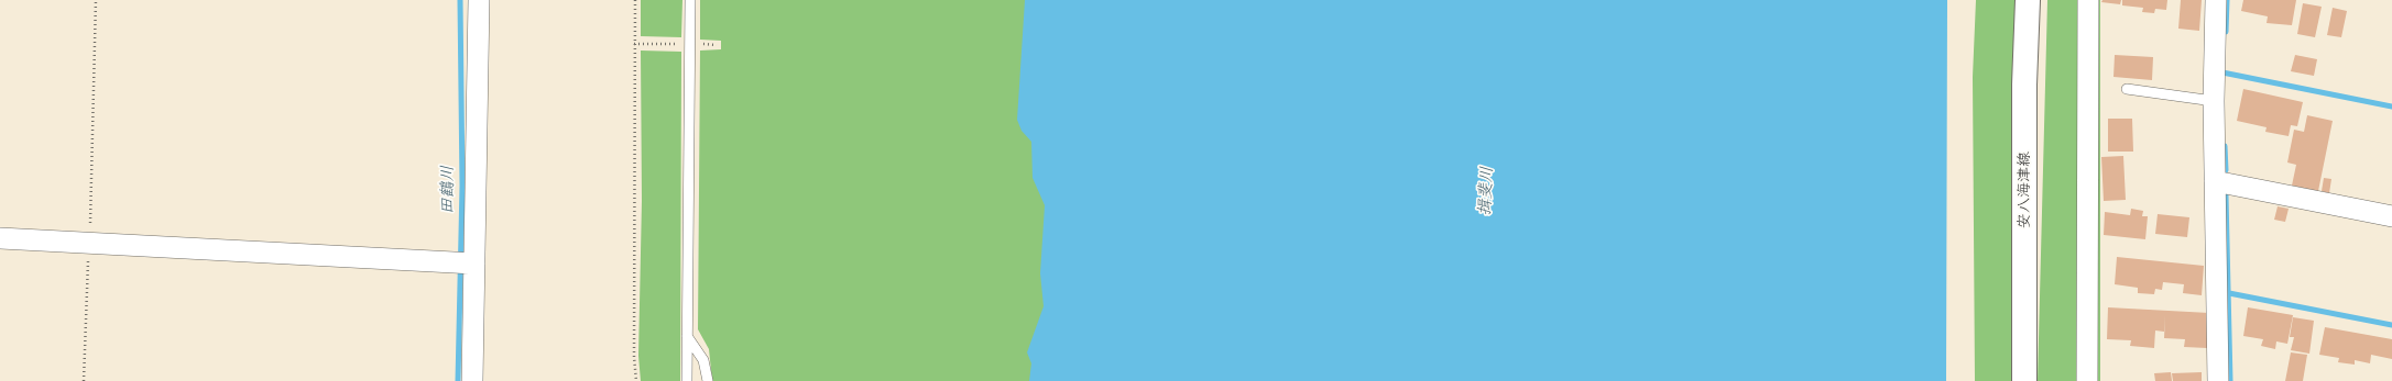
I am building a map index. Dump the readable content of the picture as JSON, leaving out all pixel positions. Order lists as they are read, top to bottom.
{
  "streets": {
    "main road": ["安八海津線"]
  },
  "water": ["田鶴川", "揖斐川"]
}
